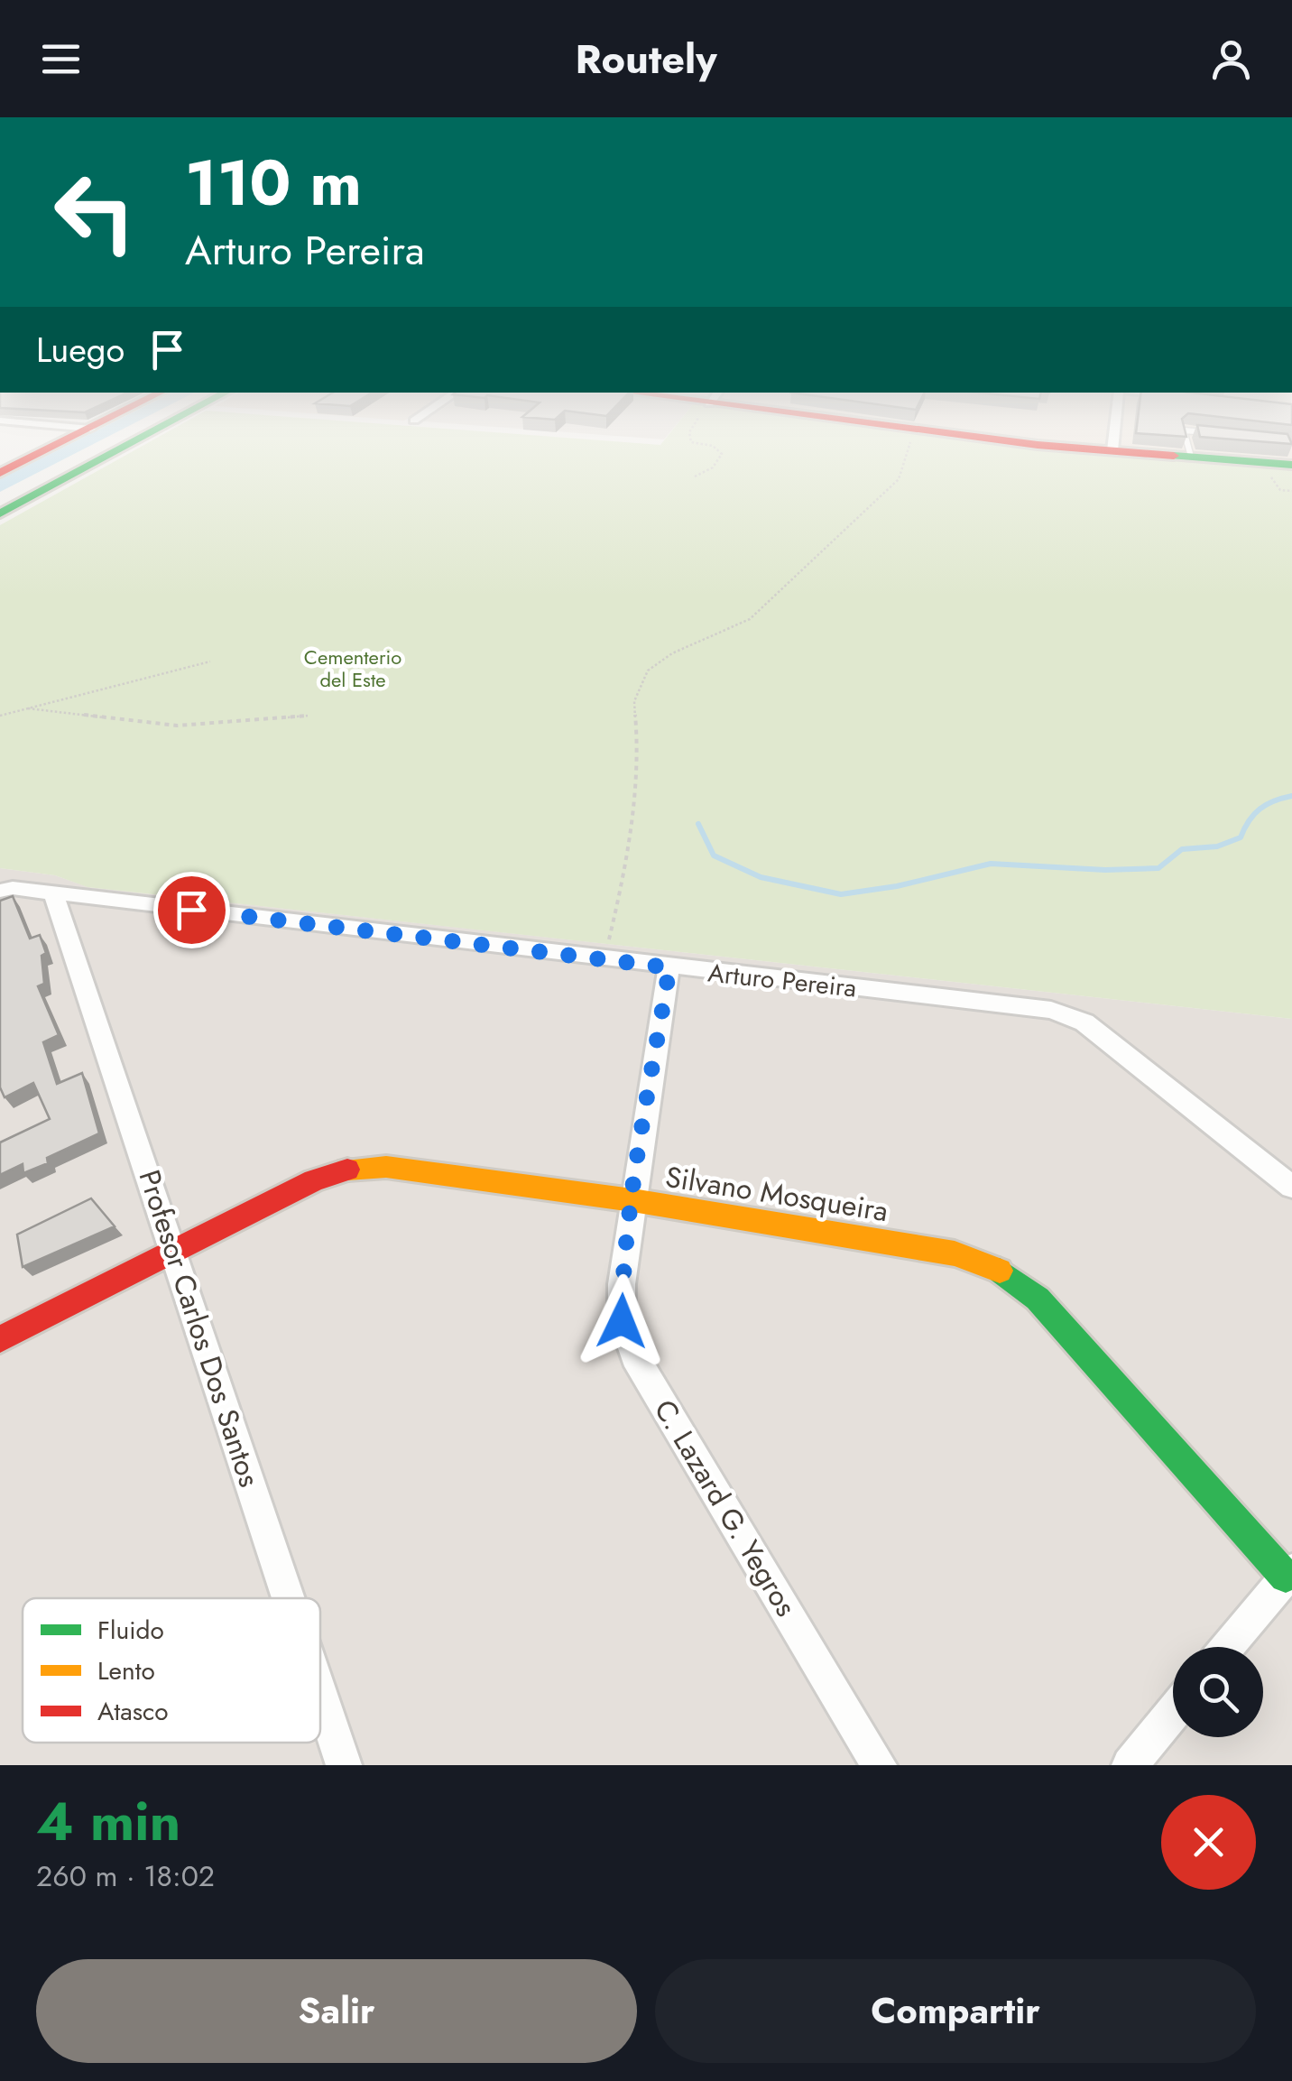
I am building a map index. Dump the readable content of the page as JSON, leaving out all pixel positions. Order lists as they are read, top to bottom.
{
  "streets": {
    "main road": ["Silvano Mosqueira"],
    "street": ["Arturo Pereira", "Profesor Carlos Dos Santos", "C. Lazard G. Yegros"]
  },
  "crossings": [
    ["Arturo Pereira", "Profesor Carlos Dos Santos"],
    ["Arturo Pereira", "C. Lazard G. Yegros"],
    ["Silvano Mosqueira", "Profesor Carlos Dos Santos"],
    ["Silvano Mosqueira", "C. Lazard G. Yegros"]
  ],
  "parks": ["Cementerio del Este"],
  "legend": ["Fluido", "Lento", "Atasco"],
  "page": {
    "header": "Routely",
    "turn": ["110 m", "Arturo Pereira"],
    "then": "Luego",
    "heading": ["4 min", "260 m · 18:02"],
    "buttons": ["Salir", "Compartir"]
  }
}
